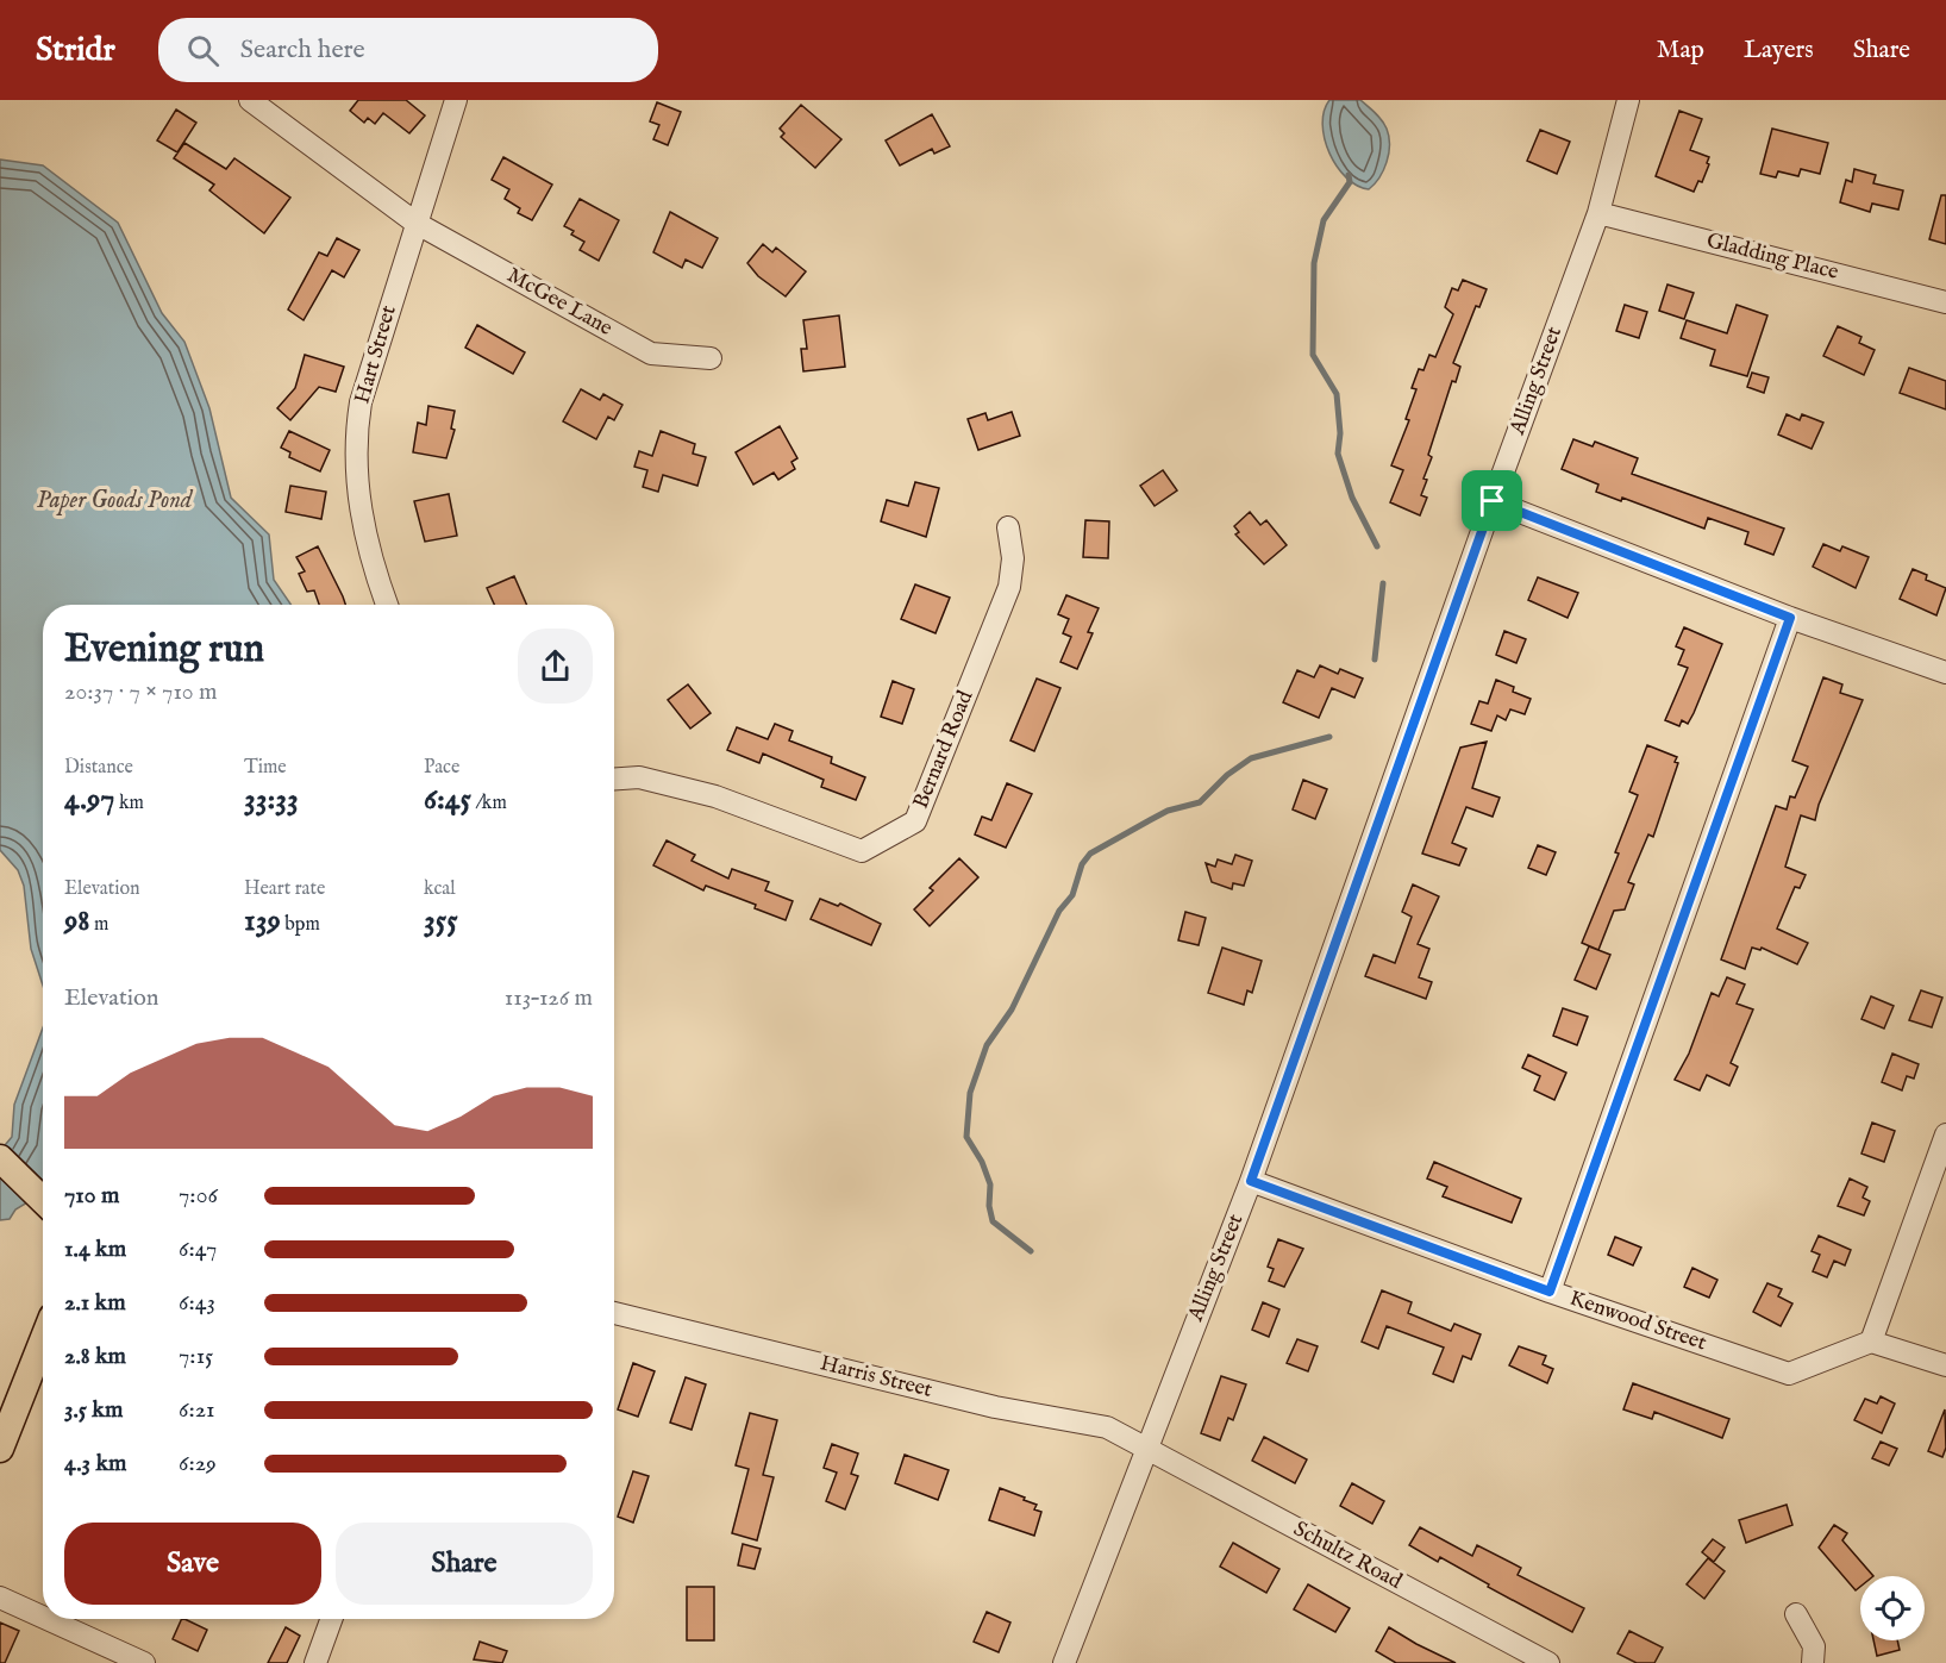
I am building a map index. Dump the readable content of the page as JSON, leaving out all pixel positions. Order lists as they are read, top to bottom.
{
  "streets": {
    "street": [
      "Gladding Place",
      "McGee Lane",
      "Hart Street",
      "Alling Street",
      "Bernard Road",
      "Kenwood Street",
      "Harris Street",
      "Schultz Road"
    ]
  },
  "crossings": [
    ["Gladding Place", "Alling Street"],
    ["McGee Lane", "Hart Street"],
    ["Alling Street", "Kenwood Street"],
    ["Alling Street", "Harris Street"],
    ["Alling Street", "Schultz Road"],
    ["Harris Street", "Schultz Road"]
  ],
  "water": ["Paper Goods Pond"],
  "page": {
    "header": "Stridr",
    "search": "Search here",
    "nav": ["Map", "Layers", "Share"],
    "heading": ["Evening run", "20:37 · 7 × 710 m"],
    "stats": [
      ["Distance", "4.97 km"],
      ["Time", "33:33"],
      ["Pace", "6:45 /km"],
      ["Elevation", "98 m"],
      ["Heart rate", "139 bpm"],
      ["kcal", "355"]
    ],
    "chart": ["Elevation", "113–126 m"],
    "list": [
      {
        "name": "710 m",
        "note": "7:06"
      },
      {
        "name": "1.4 km",
        "note": "6:47"
      },
      {
        "name": "2.1 km",
        "note": "6:43"
      },
      {
        "name": "2.8 km",
        "note": "7:15"
      },
      {
        "name": "3.5 km",
        "note": "6:21"
      },
      {
        "name": "4.3 km",
        "note": "6:29"
      }
    ],
    "buttons": ["Save", "Share"]
  }
}
